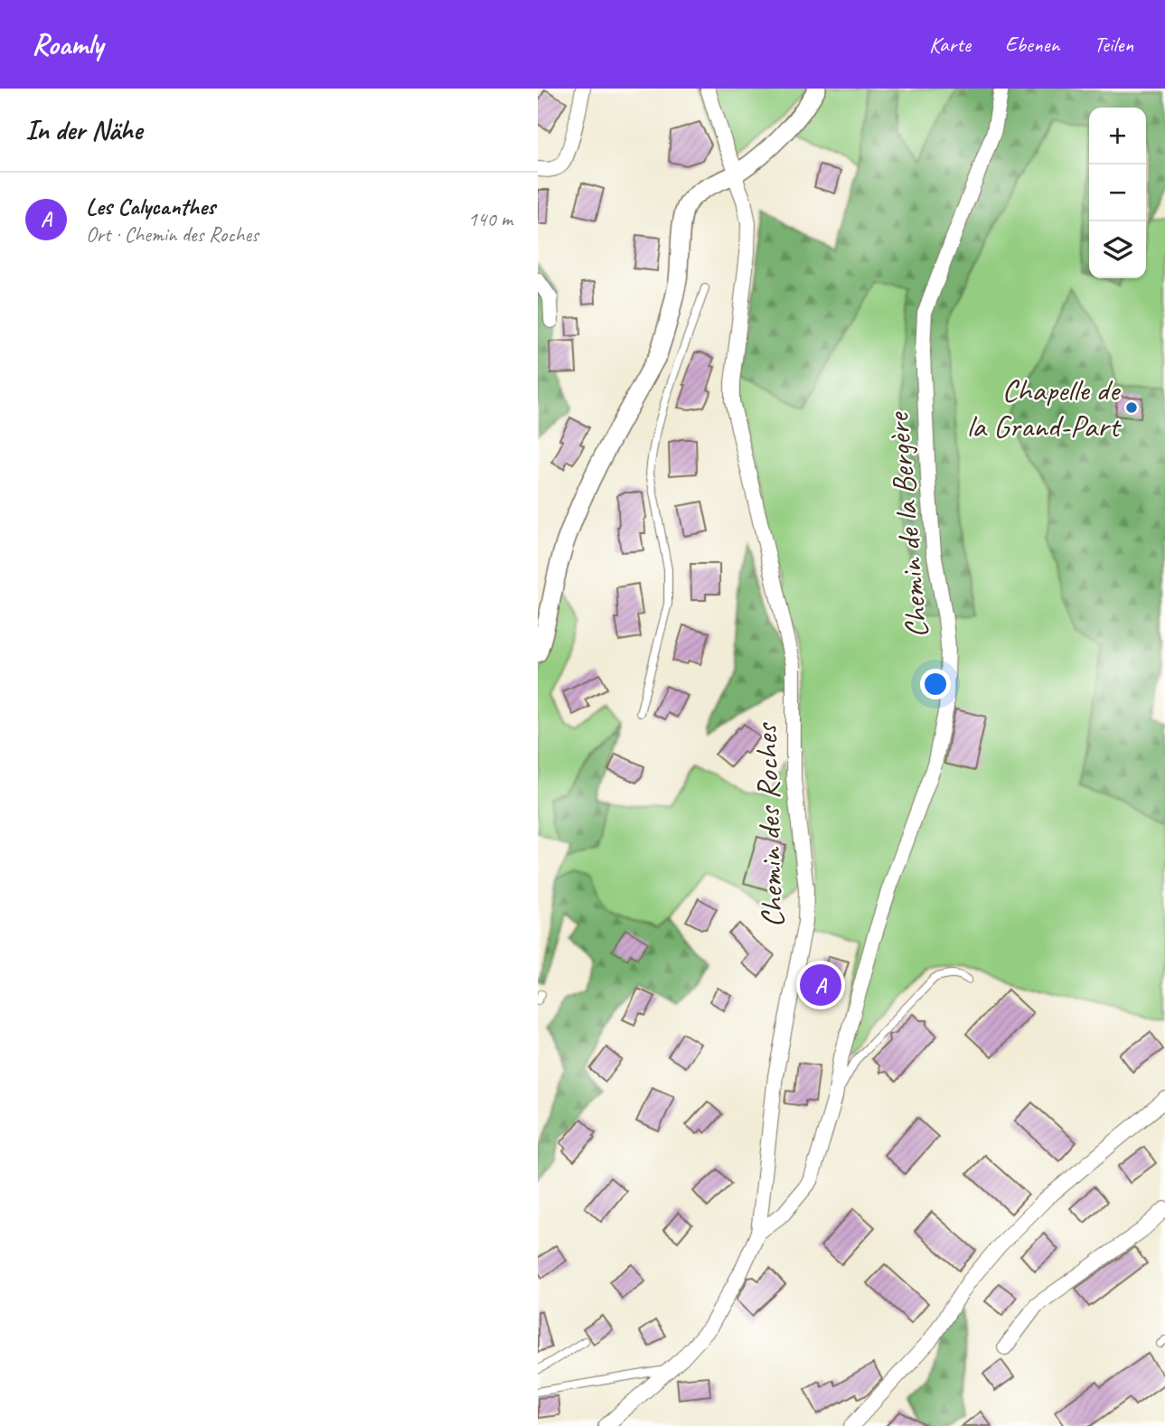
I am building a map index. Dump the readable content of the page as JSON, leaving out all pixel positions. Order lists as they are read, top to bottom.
{
  "streets": {
    "street": ["Chemin de la Bergère", "Chemin des Roches"]
  },
  "crossings": [
    ["Chemin de la Bergère", "Chemin des Roches"]
  ],
  "places": ["Chapelle de la Grand-Part"],
  "page": {
    "header": "Roamly",
    "nav": ["Karte", "Ebenen", "Teilen"],
    "heading": "In der Nähe",
    "map_buttons": ["+", "−"],
    "list": [
      {
        "mark": "A",
        "name": "Les Calycanthes",
        "note": "Ort · Chemin des Roches",
        "value": "140 m"
      }
    ],
    "pins": "A"
  }
}
